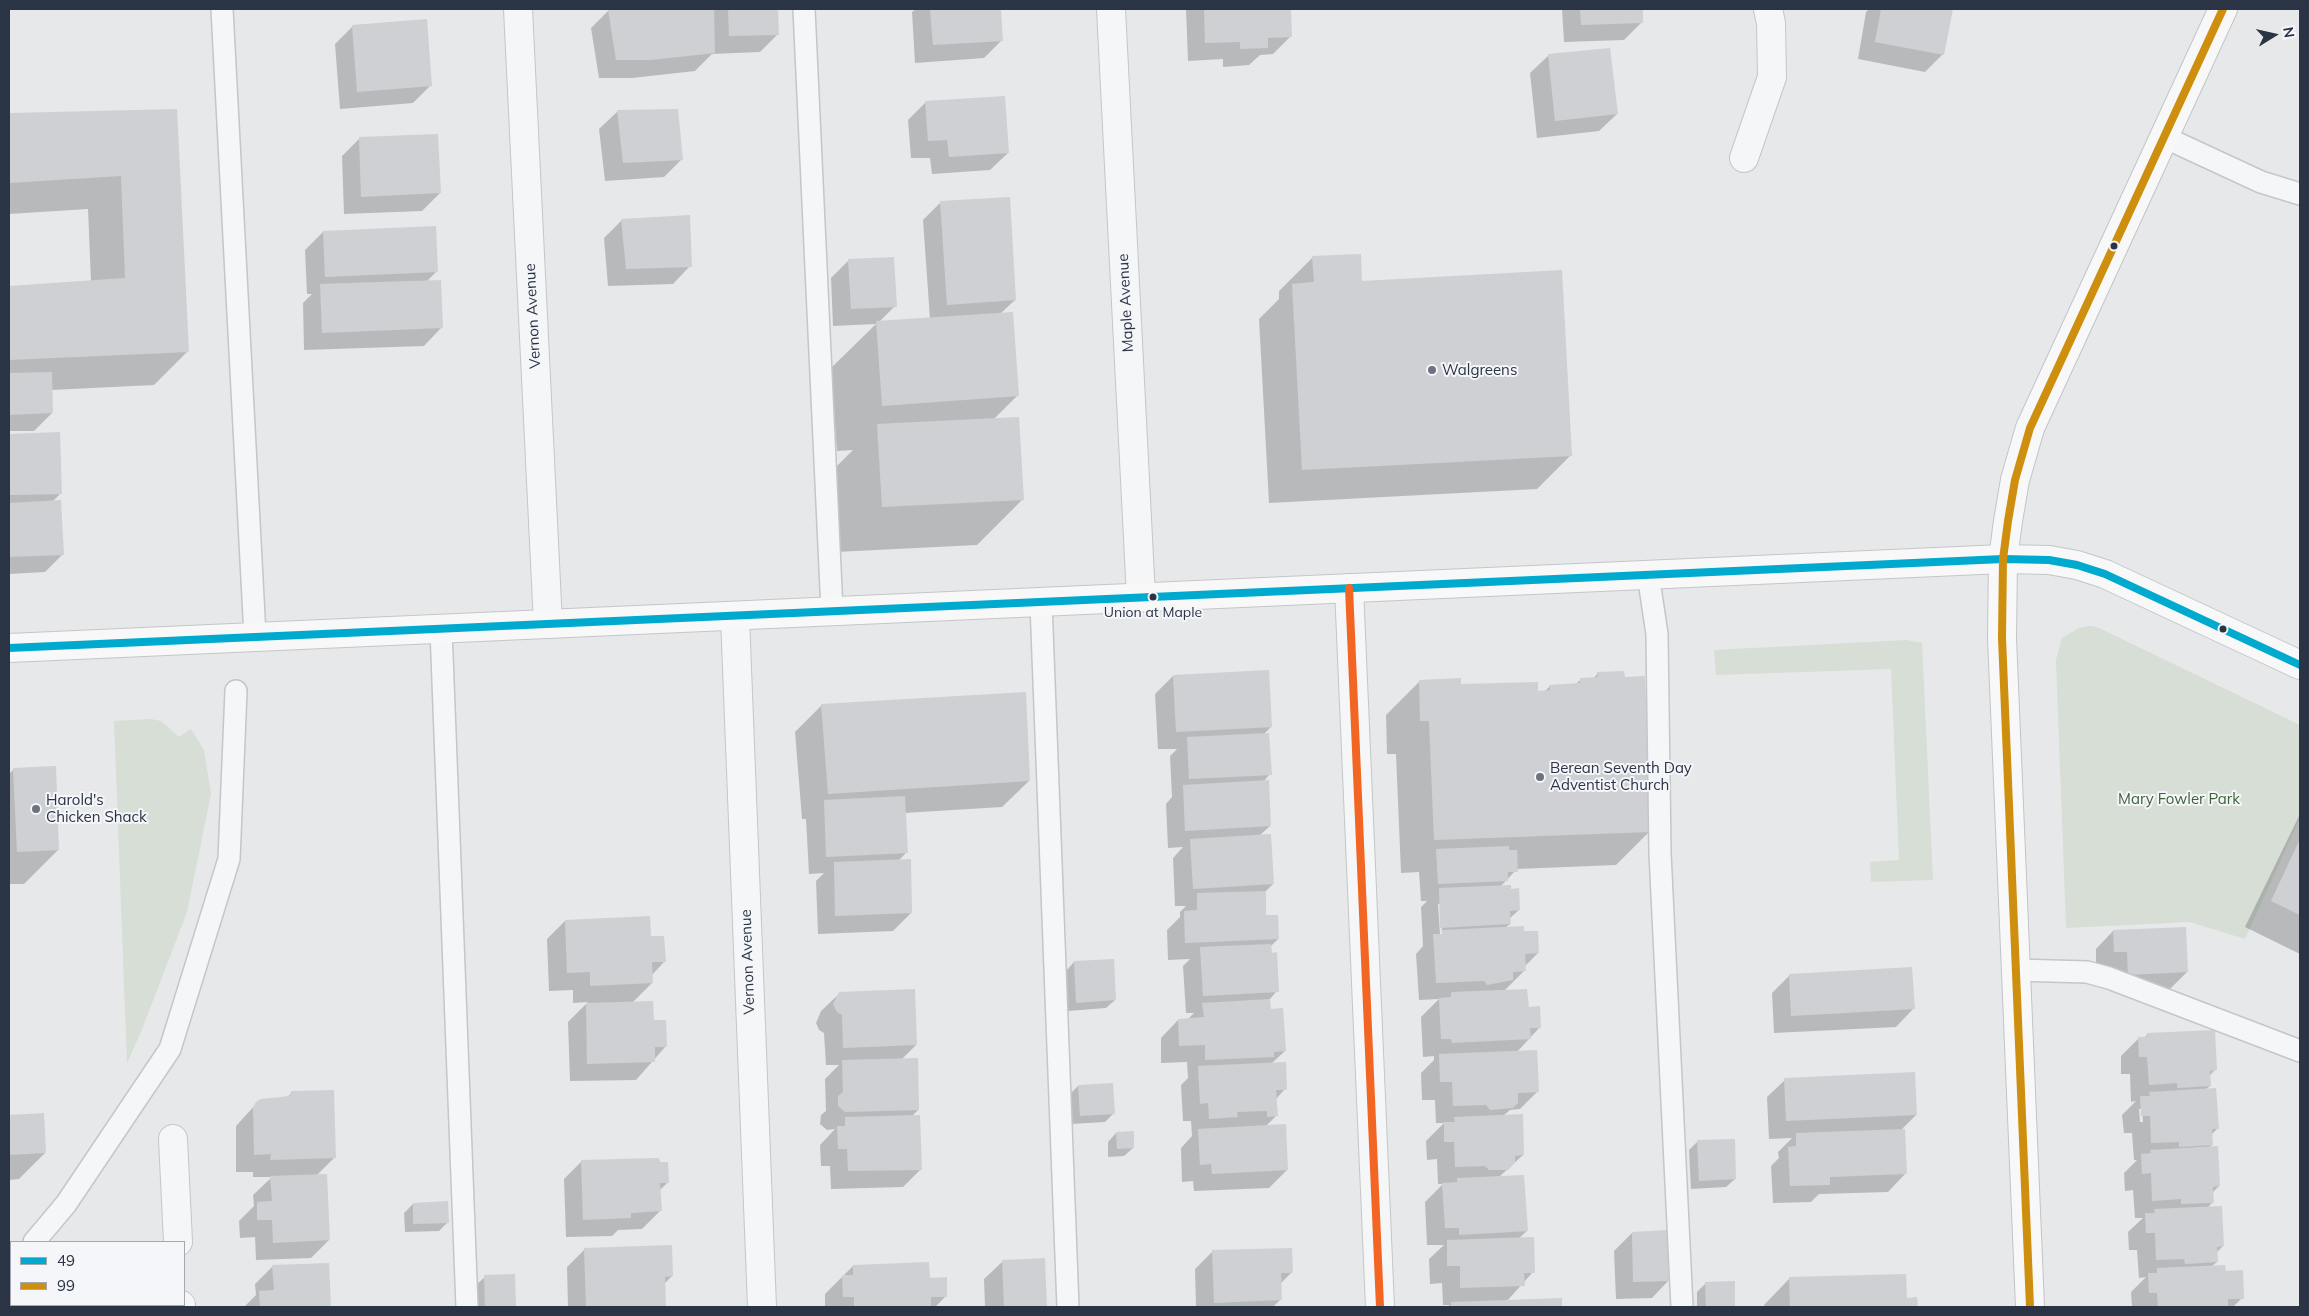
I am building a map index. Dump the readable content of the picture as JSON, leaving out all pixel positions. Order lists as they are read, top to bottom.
{
  "streets": {
    "street": ["Maple Avenue", "Vernon Avenue"]
  },
  "parks": ["Mary Fowler Park"],
  "places": [
    "Walgreens",
    "Union at Maple",
    "Berean Seventh Day Adventist Church",
    "Harold's Chicken Shack"
  ],
  "lines": ["transit line 99", "transit line 49"],
  "legend": ["49", "99"],
  "north": "right"
}
